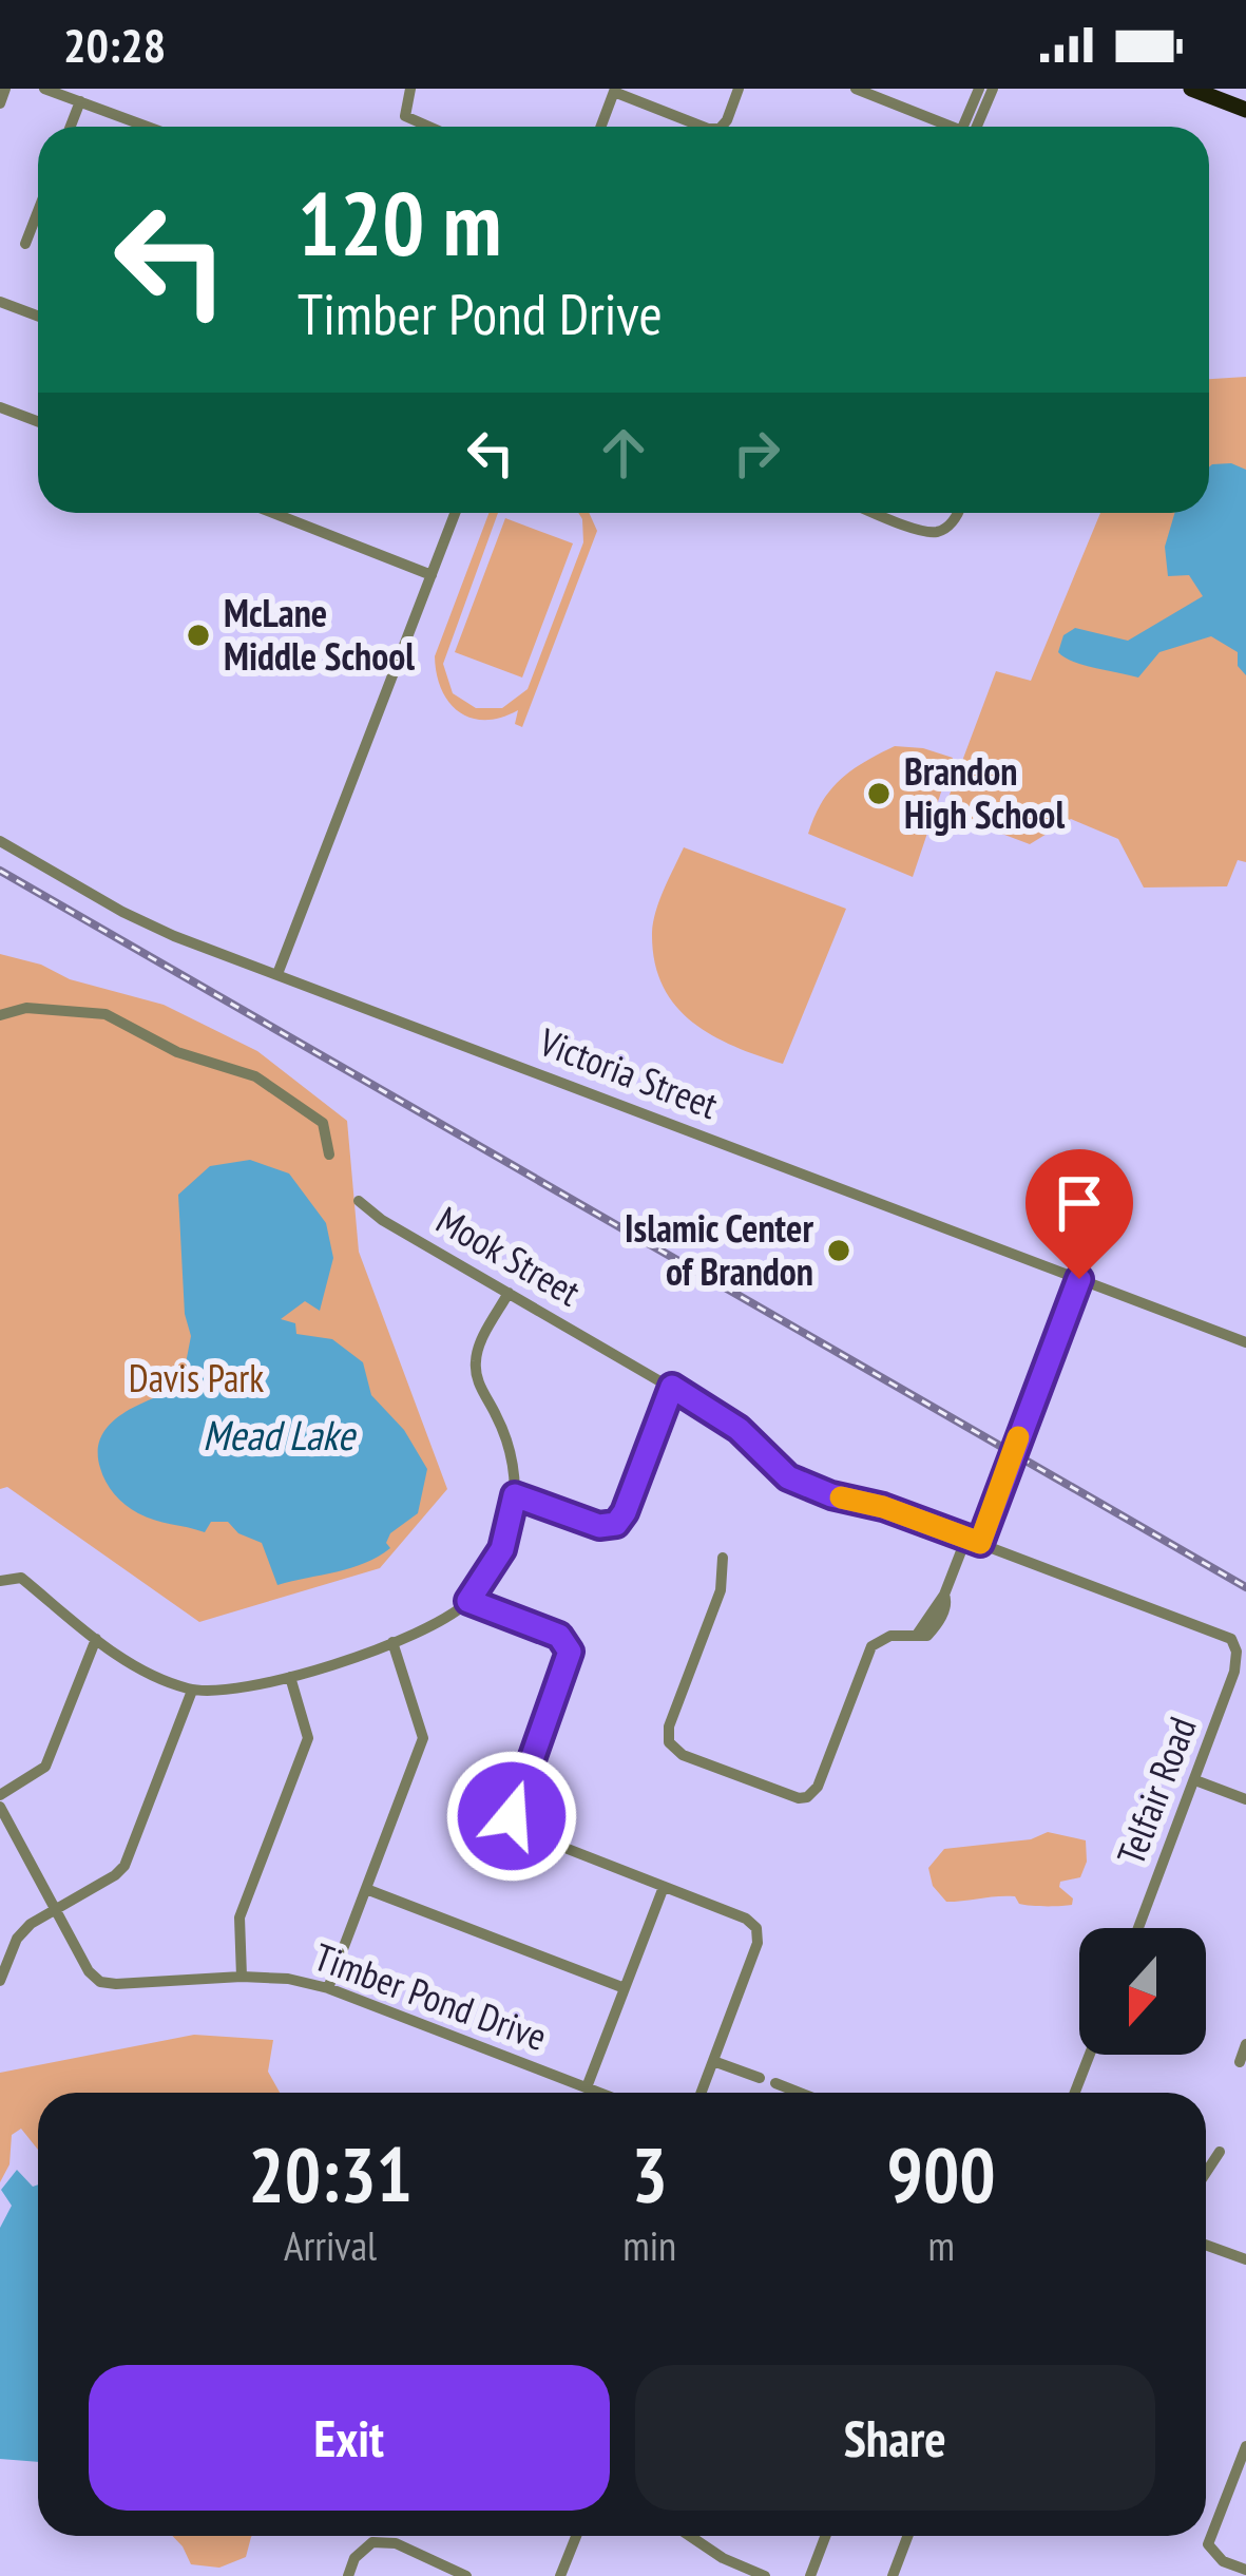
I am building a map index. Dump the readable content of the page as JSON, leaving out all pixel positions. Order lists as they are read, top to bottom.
{
  "streets": {
    "street": [
      "Victoria Street",
      "Mook Street",
      "Telfair Road",
      "Timber Pond Drive"
    ]
  },
  "crossings": [
    ["Mook Street", "Telfair Road"]
  ],
  "water": ["Mead Lake"],
  "parks": ["Davis Park"],
  "places": ["McLane Middle School", "Brandon High School", "Islamic Center of Brandon"],
  "north": "bottom",
  "page": {
    "status": "20:28",
    "turn": ["120 m", "Timber Pond Drive"],
    "eta": [
      "20:31",
      "Arrival",
      "3",
      "min",
      "900",
      "m"
    ],
    "buttons": ["Exit", "Share"]
  }
}
